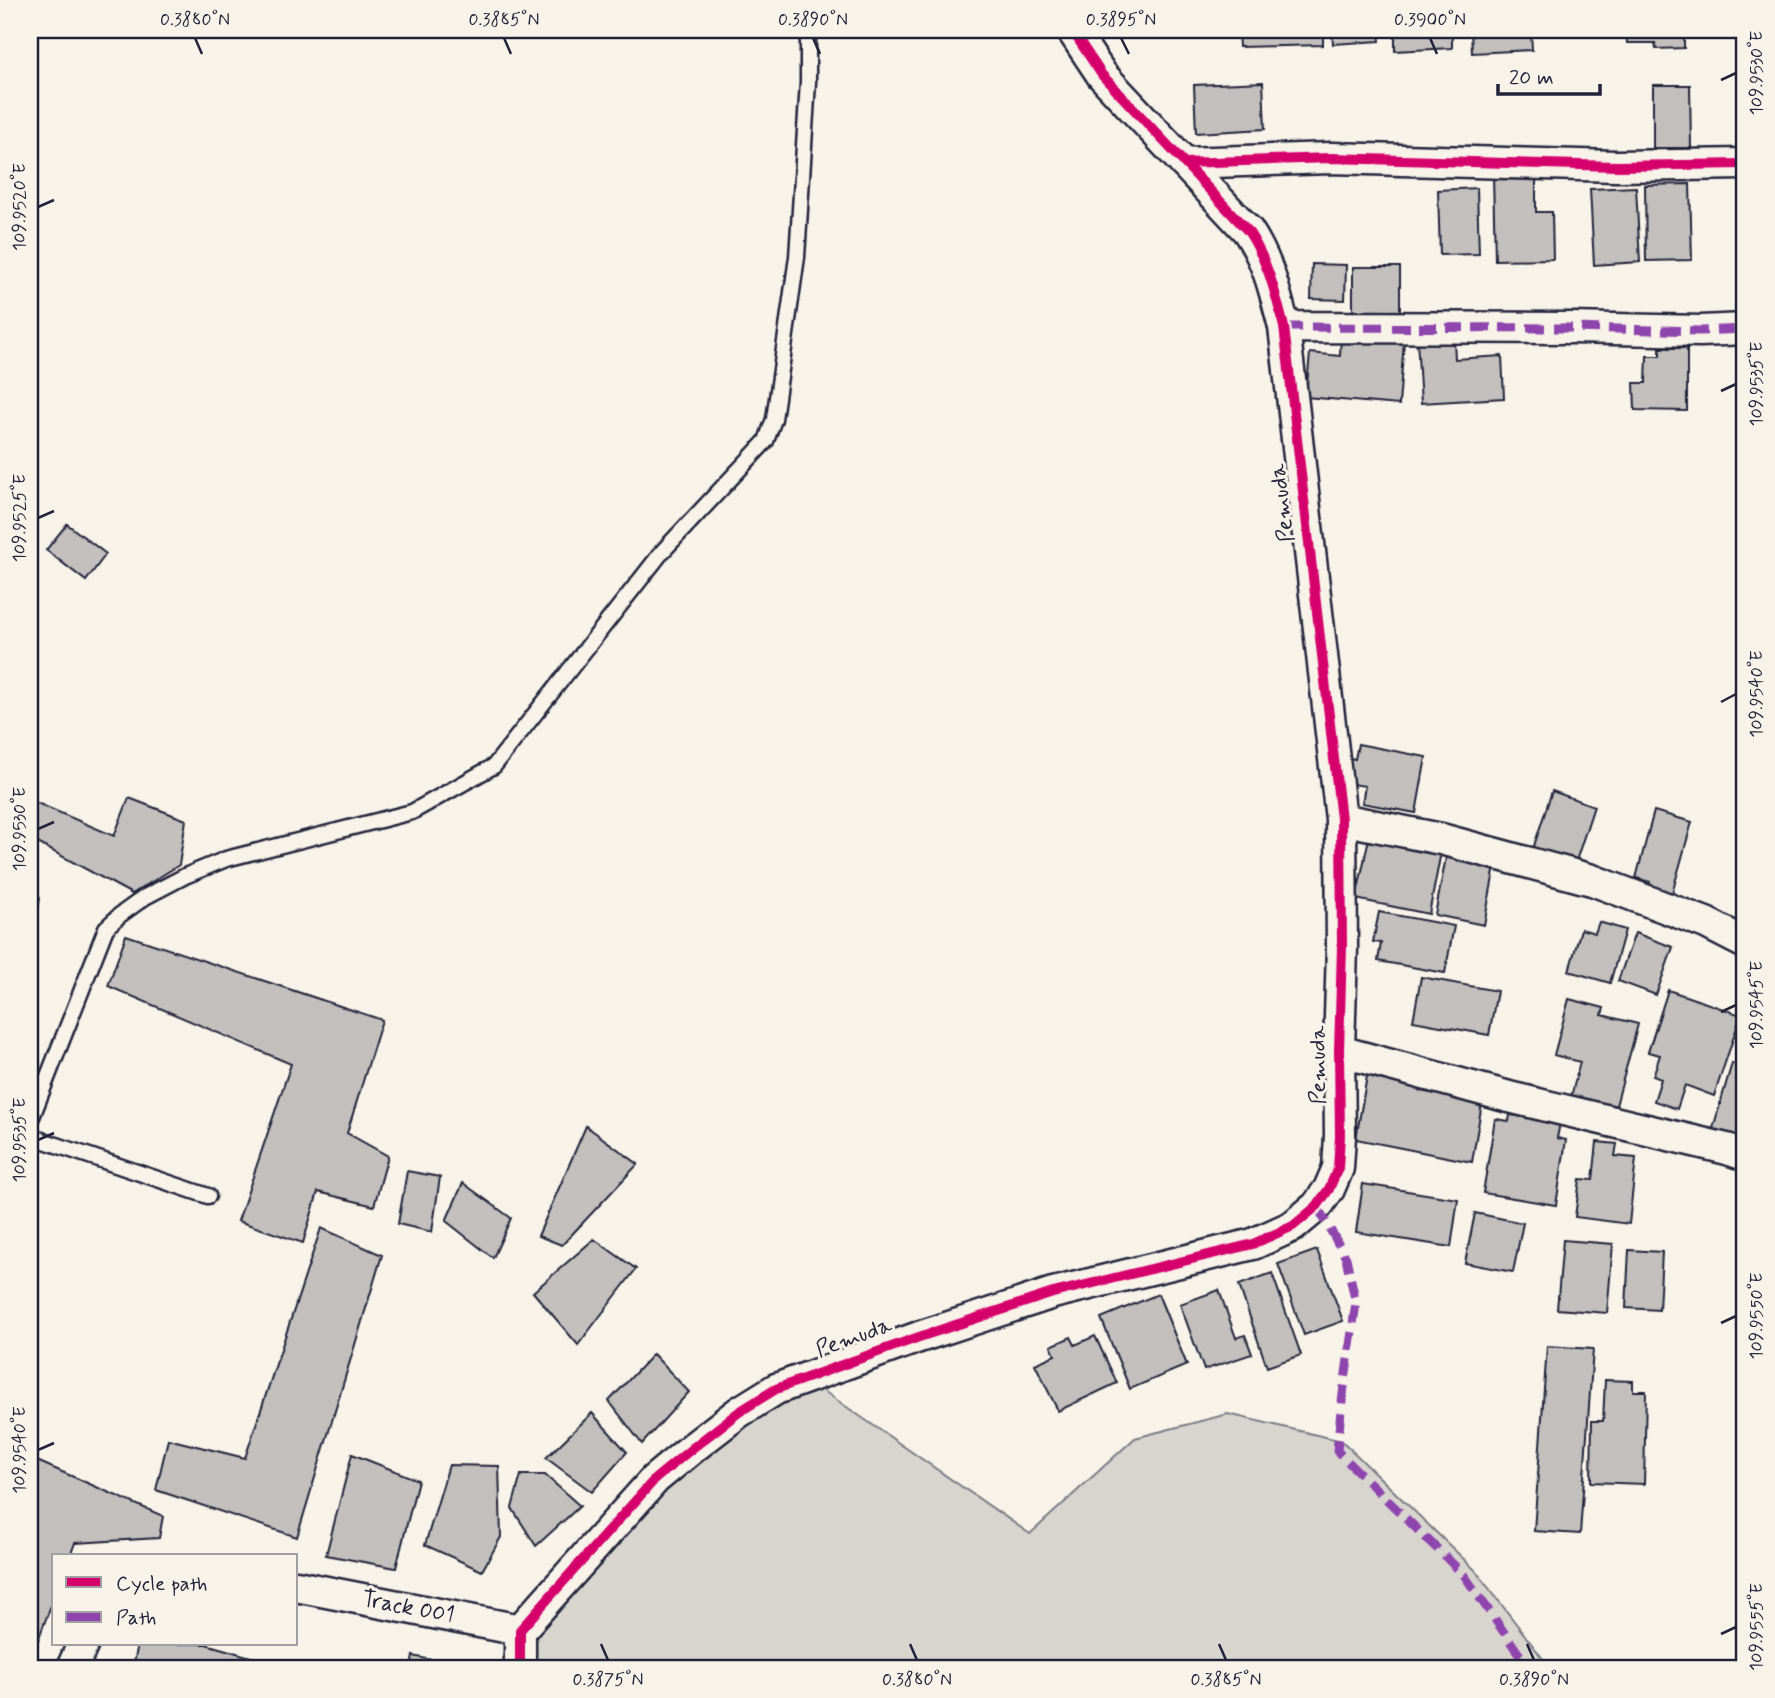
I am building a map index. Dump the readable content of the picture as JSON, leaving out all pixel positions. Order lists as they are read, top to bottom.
{
  "streets": {
    "street": ["Pemuda", "Track 001"]
  },
  "crossings": [
    ["Pemuda", "Track 001"]
  ],
  "legend": ["Cycle path", "Path"],
  "scale_bar": "20 m",
  "coordinates": [
    "0.3880°N",
    "0.3885°N",
    "0.3890°N",
    "0.3895°N",
    "0.3900°N",
    "109.9530°E",
    "109.9520°E",
    "109.9535°E",
    "109.9525°E",
    "109.9540°E",
    "109.9545°E",
    "109.9550°E",
    "109.9555°E",
    "0.3875°N"
  ]
}
